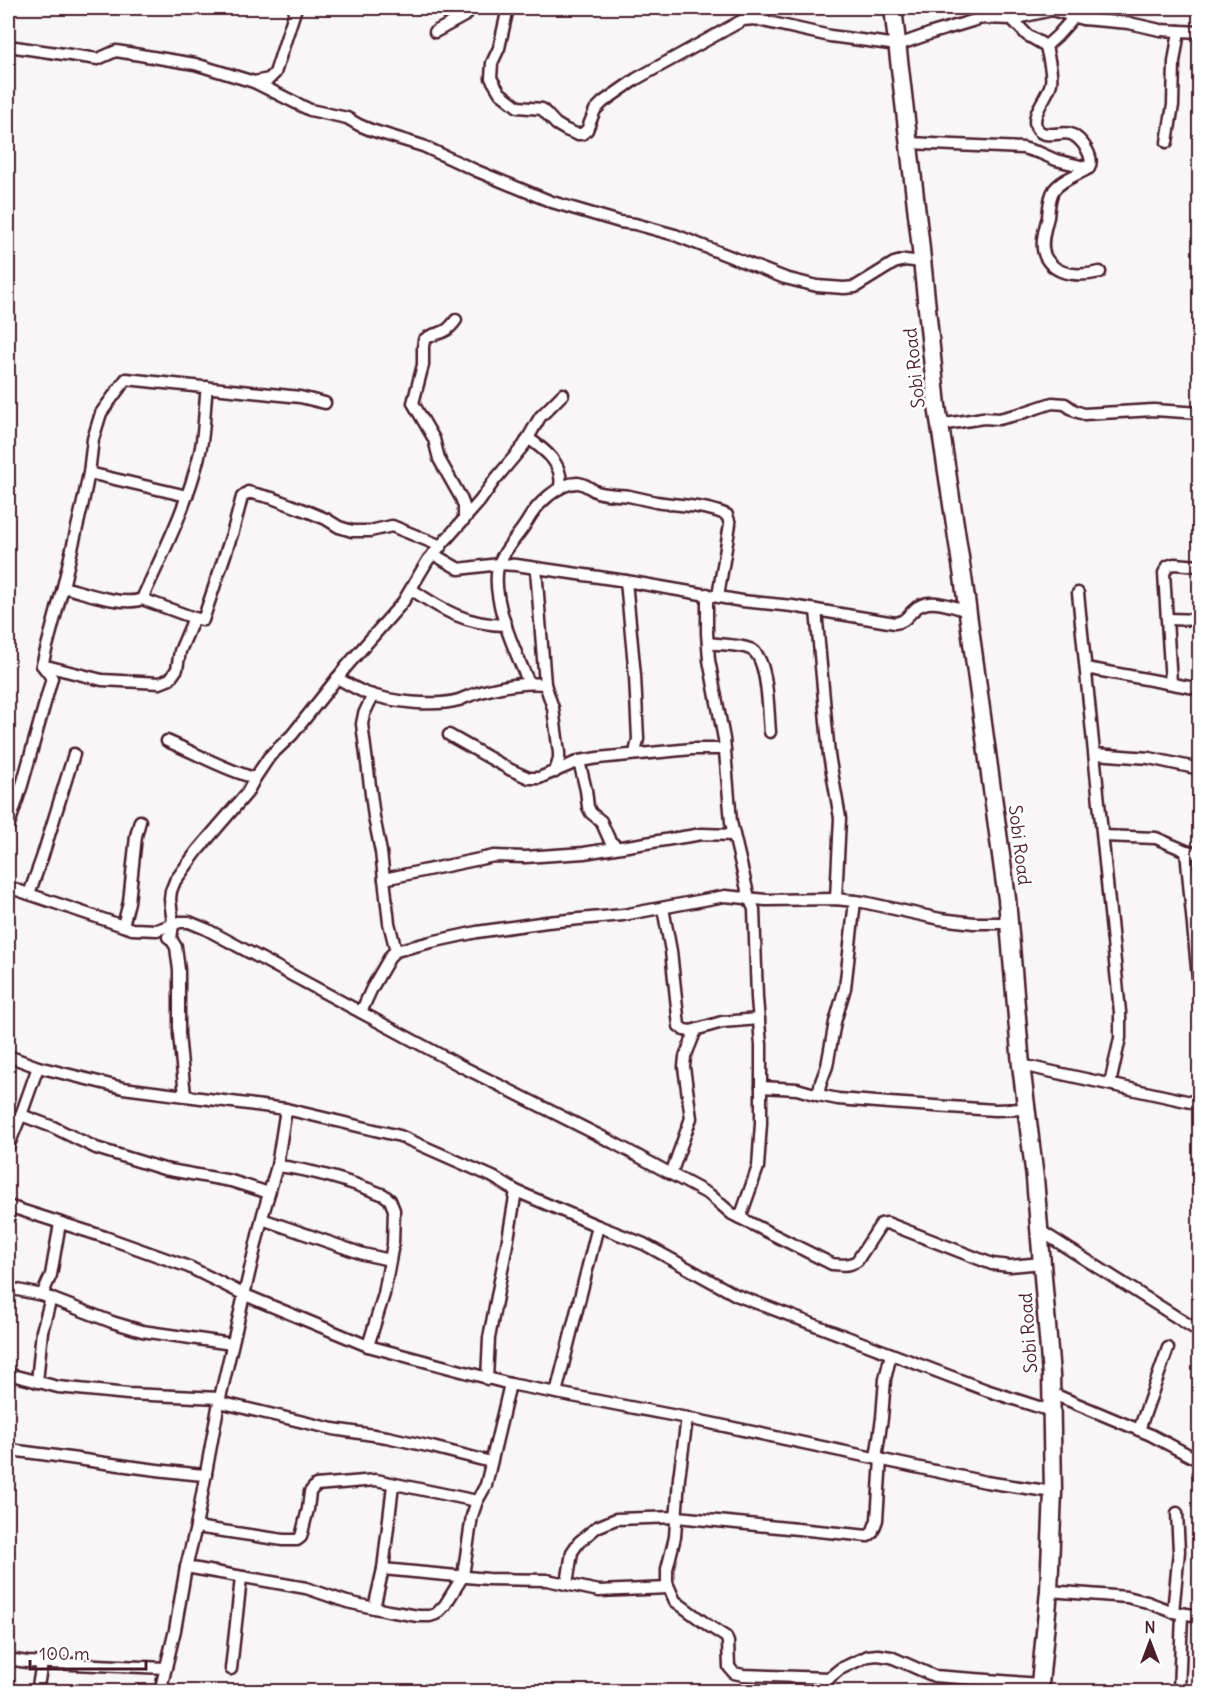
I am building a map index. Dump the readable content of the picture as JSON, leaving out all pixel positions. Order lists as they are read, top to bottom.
{
  "streets": {
    "highway": ["Sobi Road"]
  },
  "scale_bar": "100 m",
  "north": "top"
}
